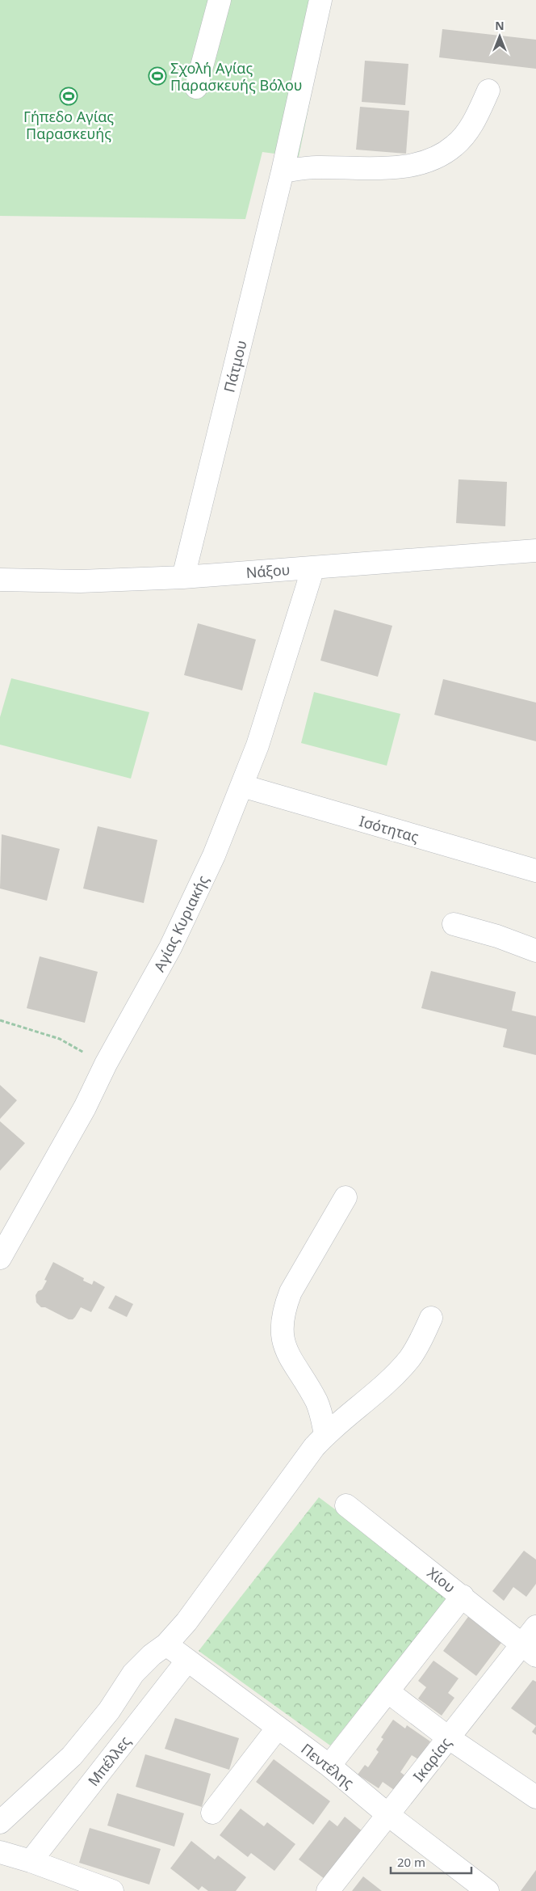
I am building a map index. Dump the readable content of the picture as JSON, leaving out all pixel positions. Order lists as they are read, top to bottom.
{
  "streets": {
    "street": [
      "Πάτμου",
      "Νάξου",
      "Ισότητας",
      "Αγίας Κυριακής",
      "Χίου",
      "Ικαρίας",
      "Μπέλλες",
      "Πεντέλης"
    ]
  },
  "crossings": [
    ["Πάτμου", "Νάξου"],
    ["Νάξου", "Αγίας Κυριακής"],
    ["Ισότητας", "Αγίας Κυριακής"],
    ["Χίου", "Ικαρίας"],
    ["Ικαρίας", "Πεντέλης"],
    ["Μπέλλες", "Πεντέλης"]
  ],
  "places": {
    "sports": ["Σχολή Αγίας Παρασκευής Βόλου", "Γήπεδο Αγίας Παρασκευής"]
  },
  "scale_bar": "20 m",
  "north": "top"
}
